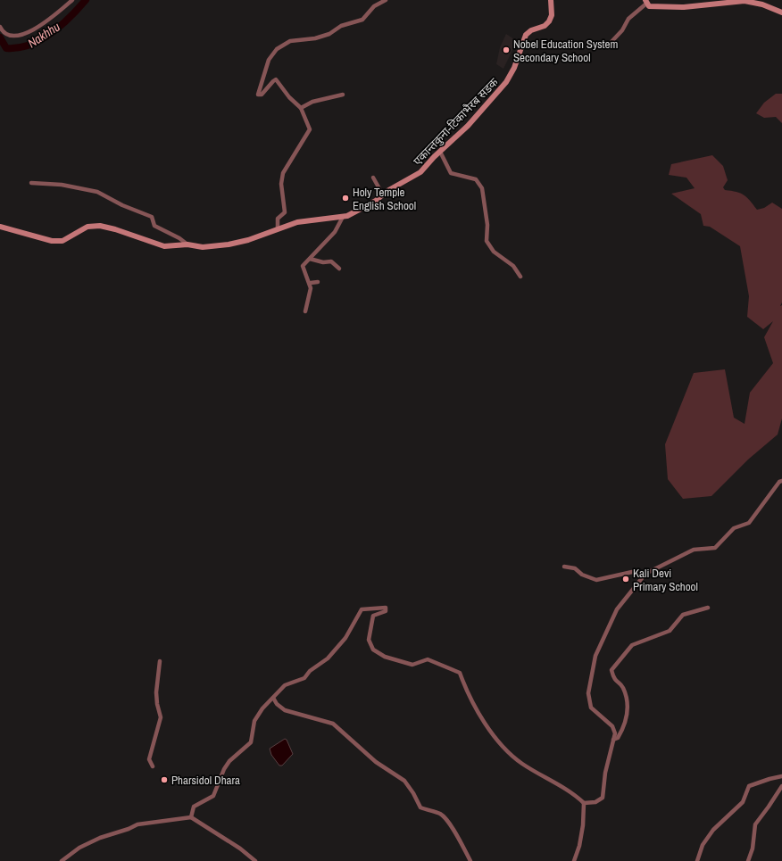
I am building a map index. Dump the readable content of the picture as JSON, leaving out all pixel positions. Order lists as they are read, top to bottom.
{
  "streets": {
    "main road": ["एकान्तकुना-टिकाभैरब सडक"]
  },
  "water": ["Nakhhu"],
  "places": [
    "Nobel Education System Secondary School",
    "Holy Temple English School",
    "Kali Devi Primary School",
    "Pharsidol Dhara"
  ]
}
